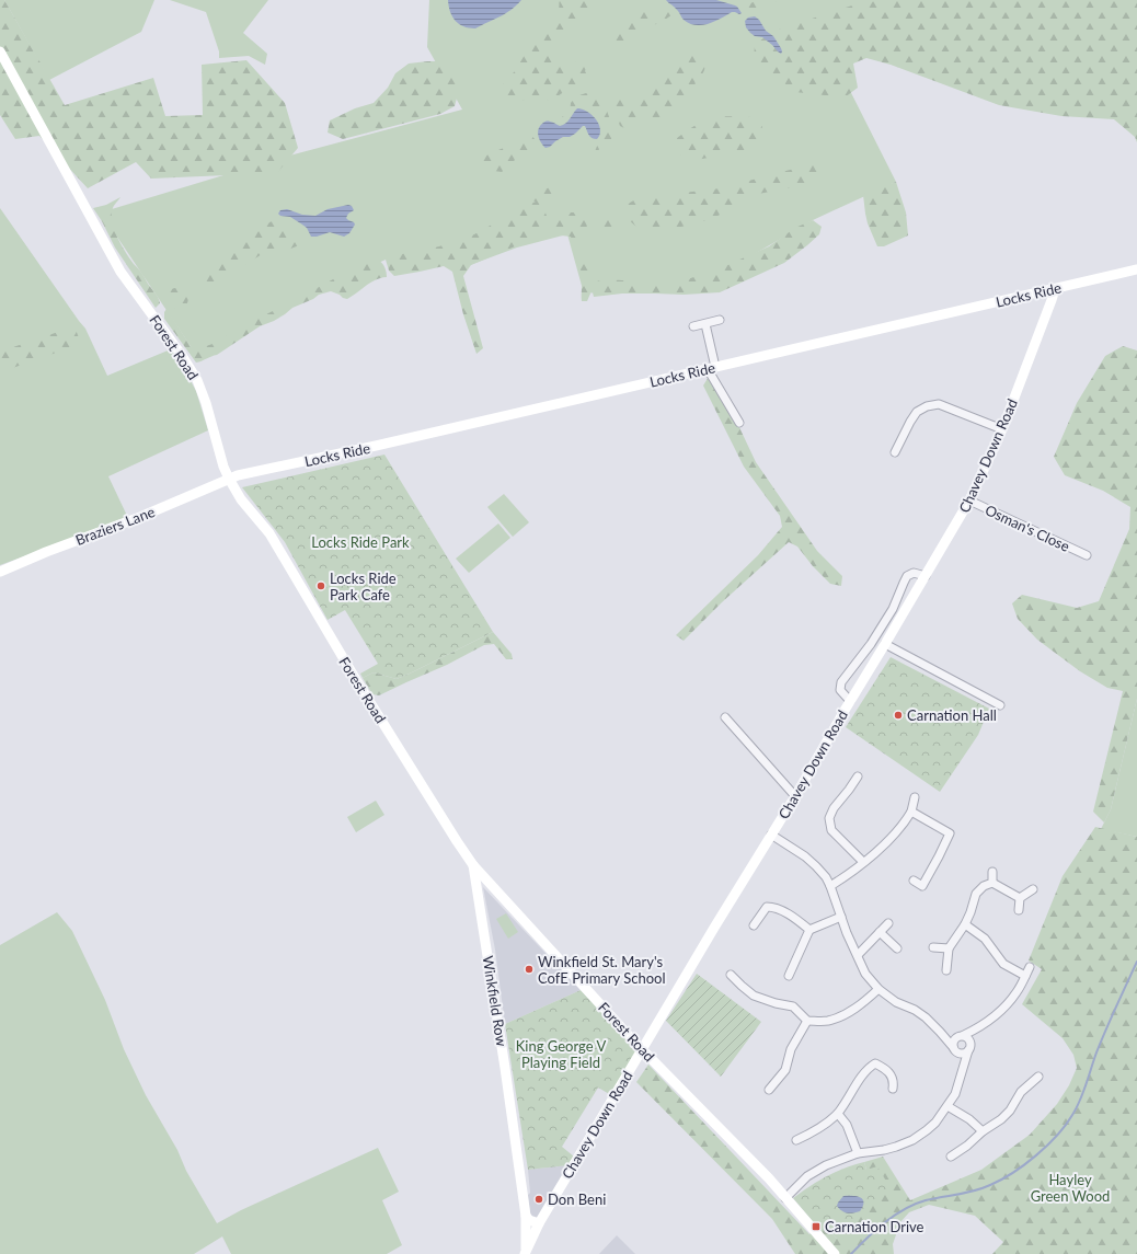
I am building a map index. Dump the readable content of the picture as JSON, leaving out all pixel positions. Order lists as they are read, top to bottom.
{
  "streets": {
    "main road": [
      "Locks Ride",
      "Forest Road",
      "Chavey Down Road",
      "Braziers Lane",
      "Winkfield Row"
    ],
    "street": ["Osman's Close"]
  },
  "crossings": [
    ["Locks Ride", "Forest Road"],
    ["Locks Ride", "Chavey Down Road"],
    ["Locks Ride", "Braziers Lane"],
    ["Forest Road", "Chavey Down Road"],
    ["Forest Road", "Braziers Lane"],
    ["Forest Road", "Winkfield Row"],
    ["Chavey Down Road", "Osman's Close"],
    ["Chavey Down Road", "Winkfield Row"]
  ],
  "parks": ["Locks Ride Park", "King George V Playing Field", "Hayley Green Wood"],
  "places": {
    "other": [
      "Locks Ride Park Cafe",
      "Carnation Hall",
      "Winkfield St. Mary's CofE Primary School",
      "Don Beni"
    ],
    "transit": ["Carnation Drive"]
  }
}
